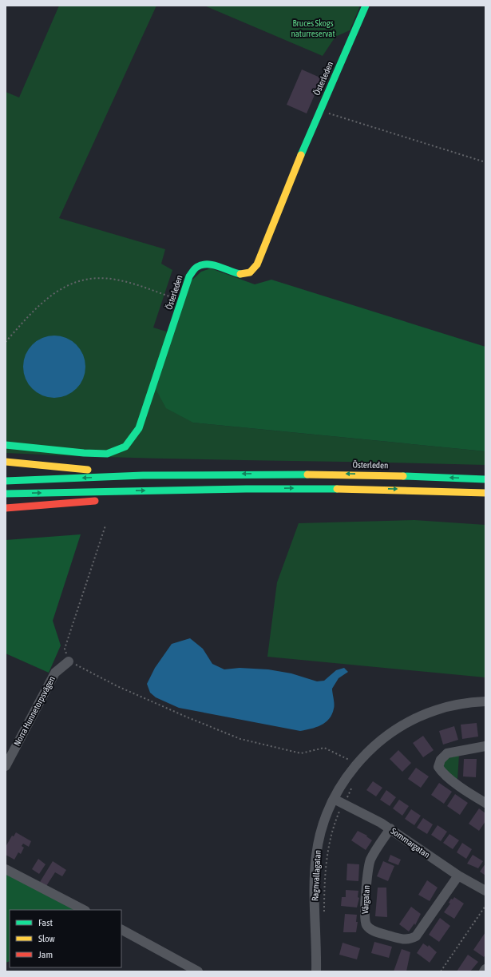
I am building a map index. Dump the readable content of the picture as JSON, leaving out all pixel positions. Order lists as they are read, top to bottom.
{
  "streets": {
    "main road": ["Österleden"],
    "street": [
      "Norra Hunnetorpsvägen",
      "Sommargatan",
      "Ragnvallagatan",
      "Vårgatan"
    ]
  },
  "crossings": [
    ["Sommargatan", "Ragnvallagatan"],
    ["Sommargatan", "Vårgatan"]
  ],
  "parks": ["Bruces Skogs naturreservat"],
  "legend": ["Fast", "Slow", "Jam"]
}
